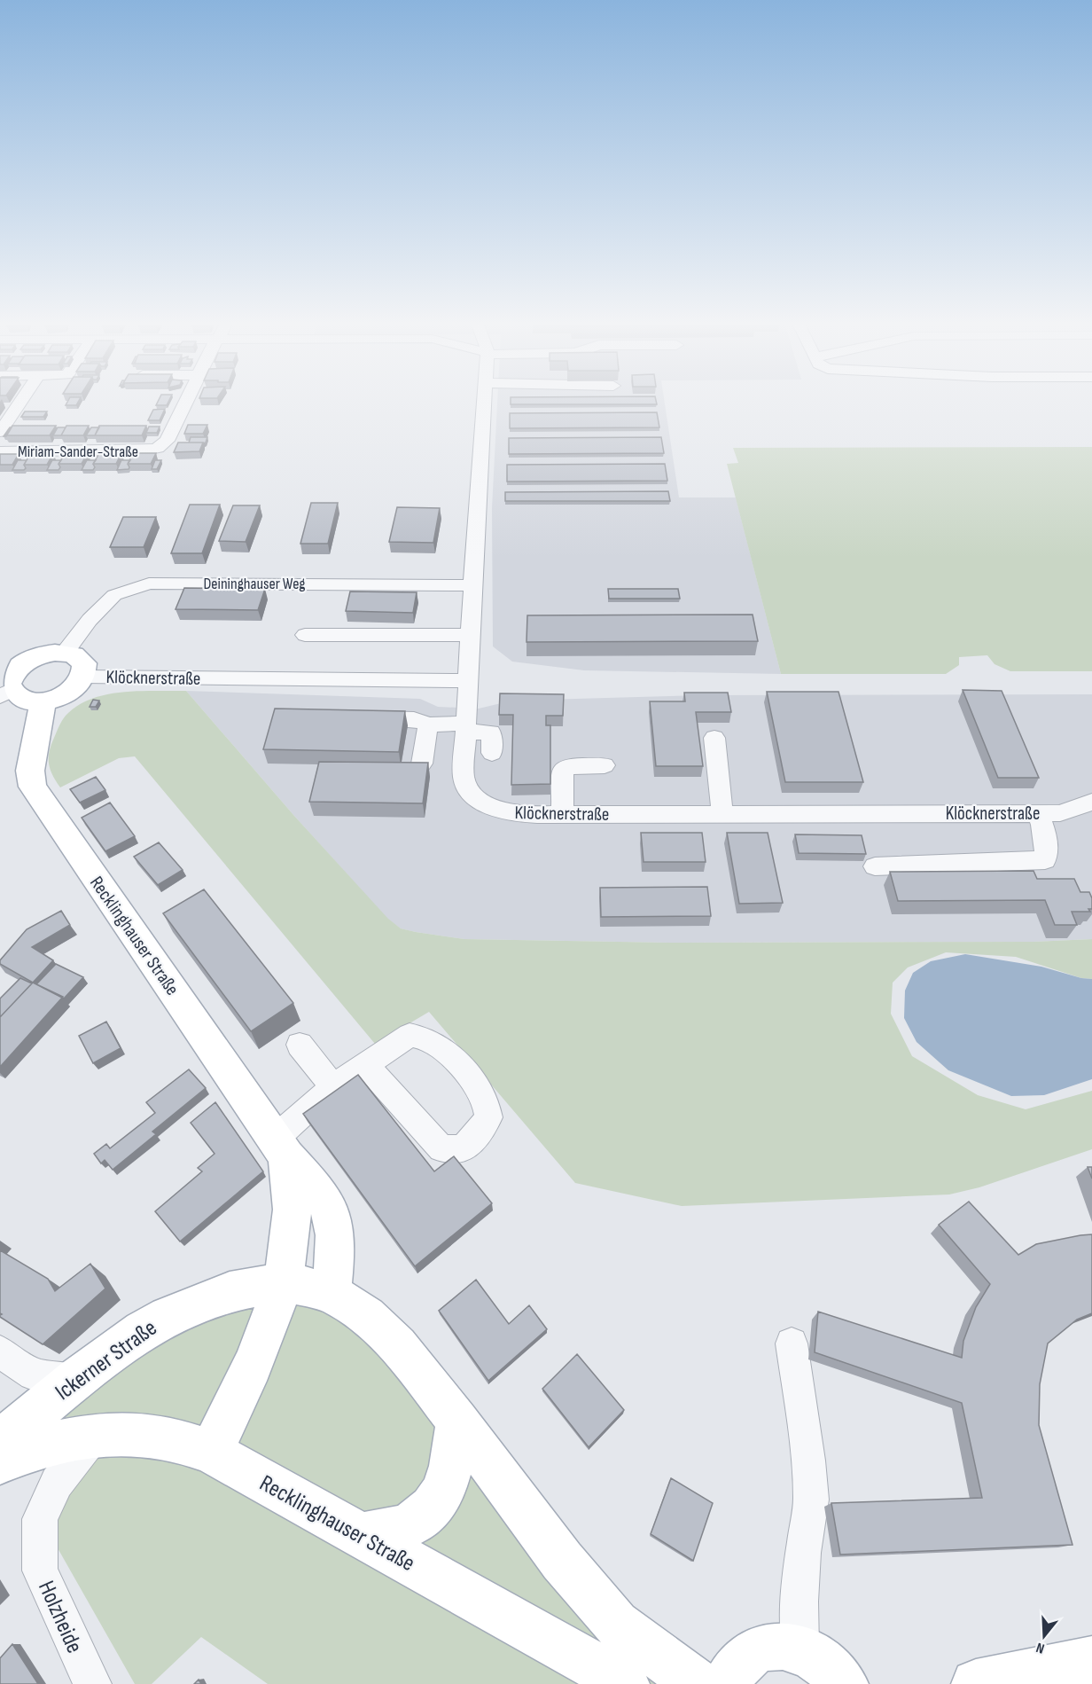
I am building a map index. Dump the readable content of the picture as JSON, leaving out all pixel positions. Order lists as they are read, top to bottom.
{
  "streets": {
    "main road": ["Recklinghauser Straße", "Ickerner Straße"],
    "street": [
      "Miriam-Sander-Straße",
      "Deininghauser Weg",
      "Klöcknerstraße",
      "Holzheide"
    ]
  },
  "crossings": [
    ["Recklinghauser Straße", "Ickerner Straße"]
  ],
  "north": "bottom"
}
